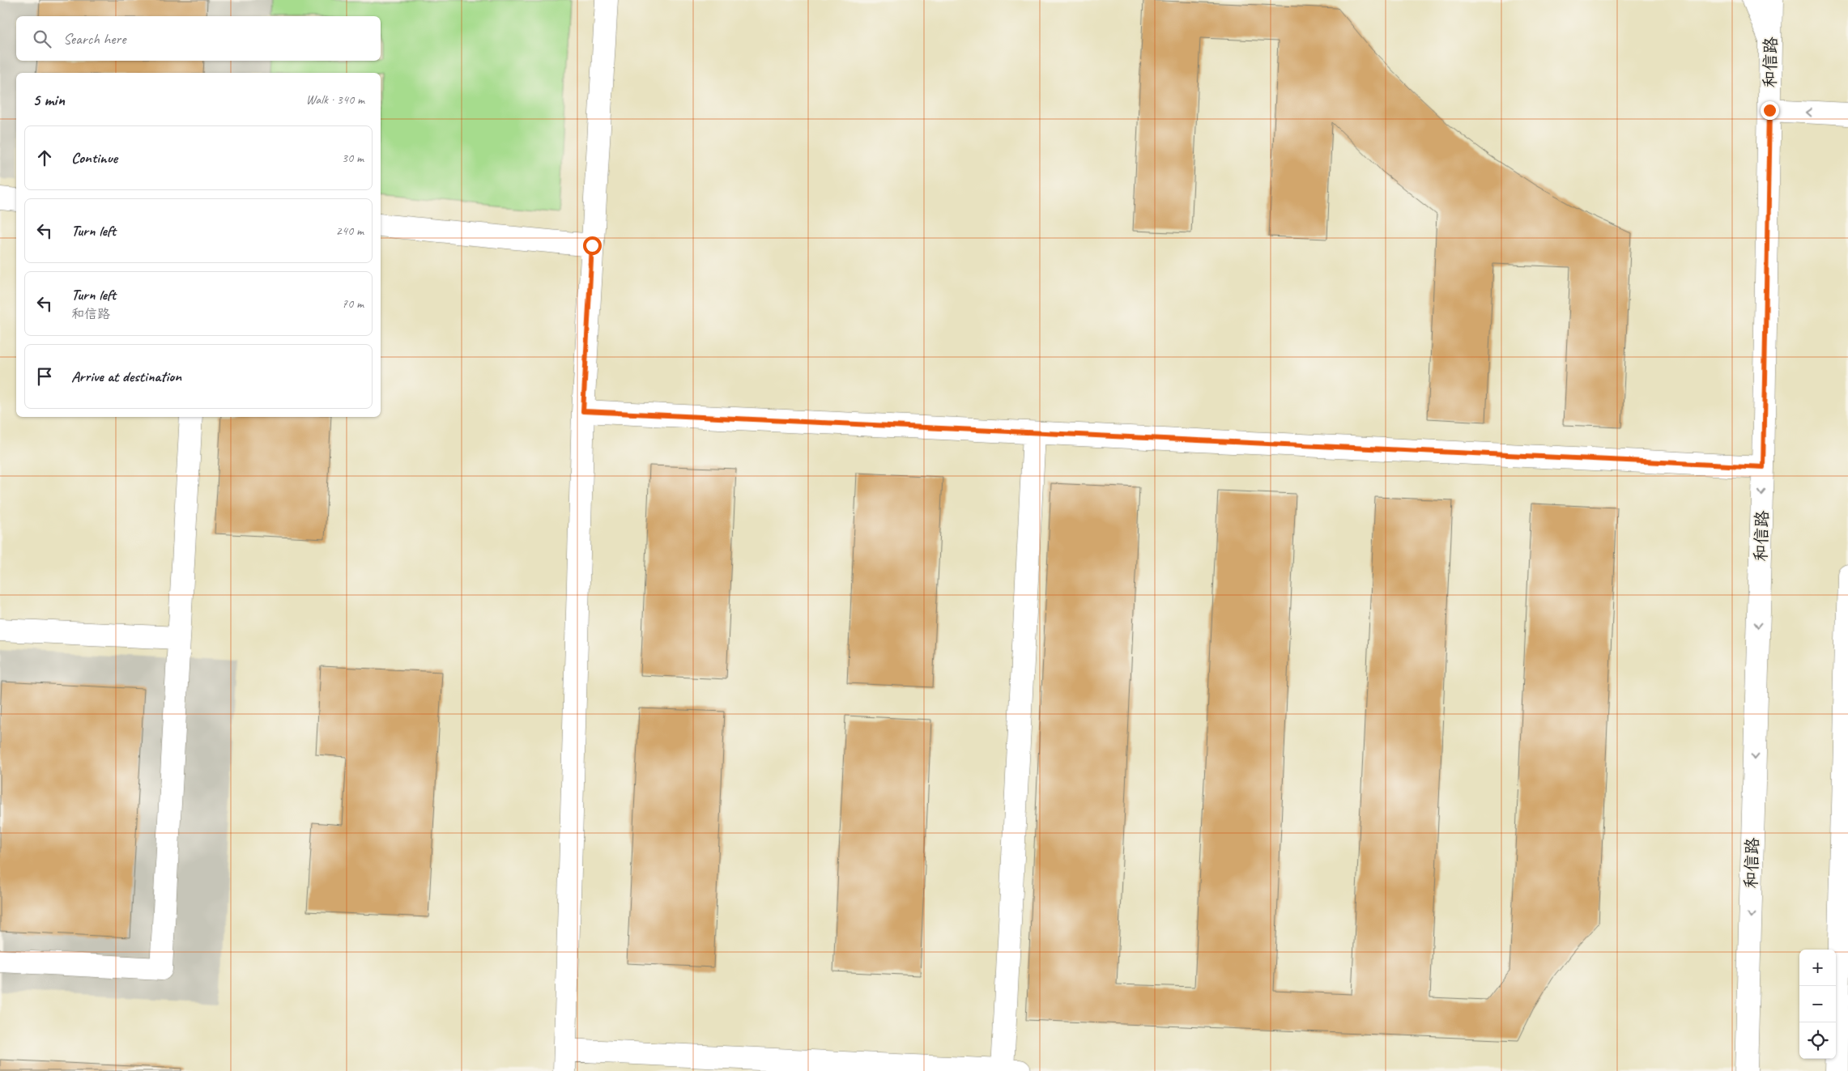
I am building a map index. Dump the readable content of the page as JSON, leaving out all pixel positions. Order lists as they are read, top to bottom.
{
  "streets": {
    "street": ["和信路"]
  },
  "page": {
    "search": "Search here",
    "heading": ["5 min", "Walk · 340 m"],
    "list": [
      ["Continue", "30 m"],
      ["Turn left", "240 m"],
      ["Turn left", "和信路", "70 m"],
      "Arrive at destination"
    ],
    "map_buttons": ["+", "−"]
  }
}
